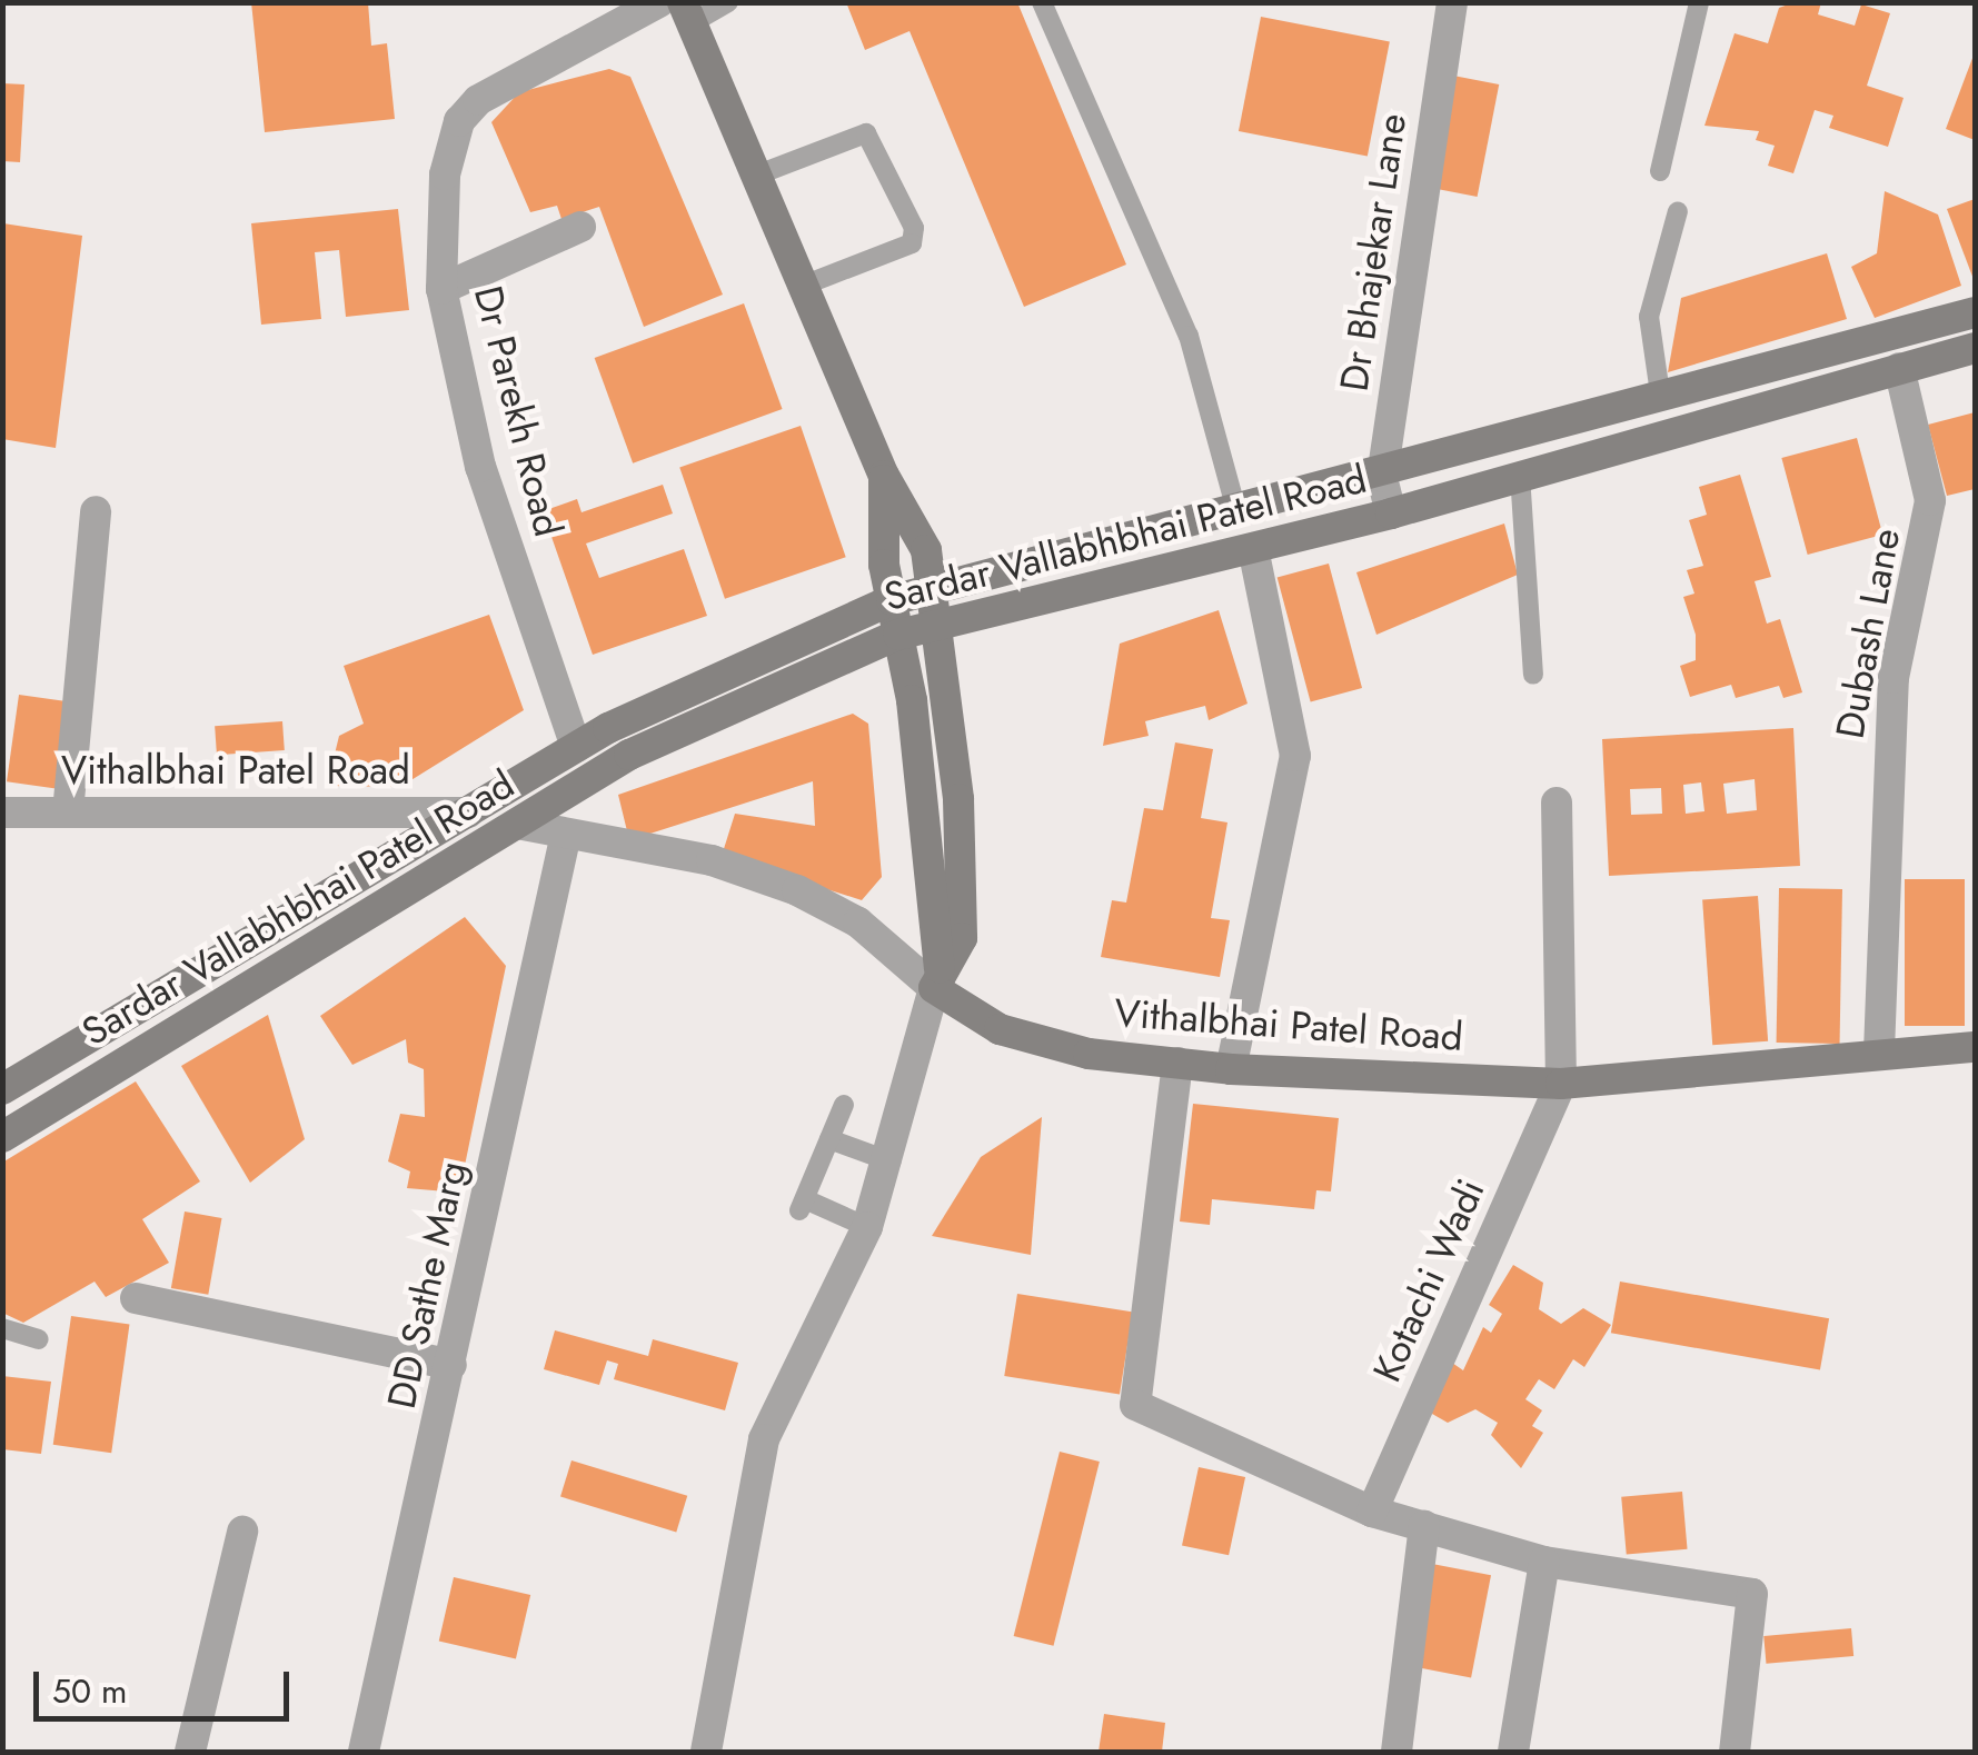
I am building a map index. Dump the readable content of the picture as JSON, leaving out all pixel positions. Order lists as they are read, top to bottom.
{
  "streets": {
    "main road": ["Sardar Vallabhbhai Patel Road", "Vithalbhai Patel Road"],
    "street": [
      "Dr Bhajekar Lane",
      "Dr Parekh Road",
      "Dubash Lane",
      "Kotachi Wadi",
      "DD Sathe Marg"
    ]
  },
  "crossings": [
    ["Dr Bhajekar Lane", "Sardar Vallabhbhai Patel Road"],
    ["Dr Parekh Road", "Sardar Vallabhbhai Patel Road"],
    ["Sardar Vallabhbhai Patel Road", "Dubash Lane"],
    ["Sardar Vallabhbhai Patel Road", "Vithalbhai Patel Road"],
    ["Dubash Lane", "Vithalbhai Patel Road"],
    ["Vithalbhai Patel Road", "Kotachi Wadi"],
    ["Vithalbhai Patel Road", "DD Sathe Marg"]
  ],
  "scale_bar": "50 m"
}
